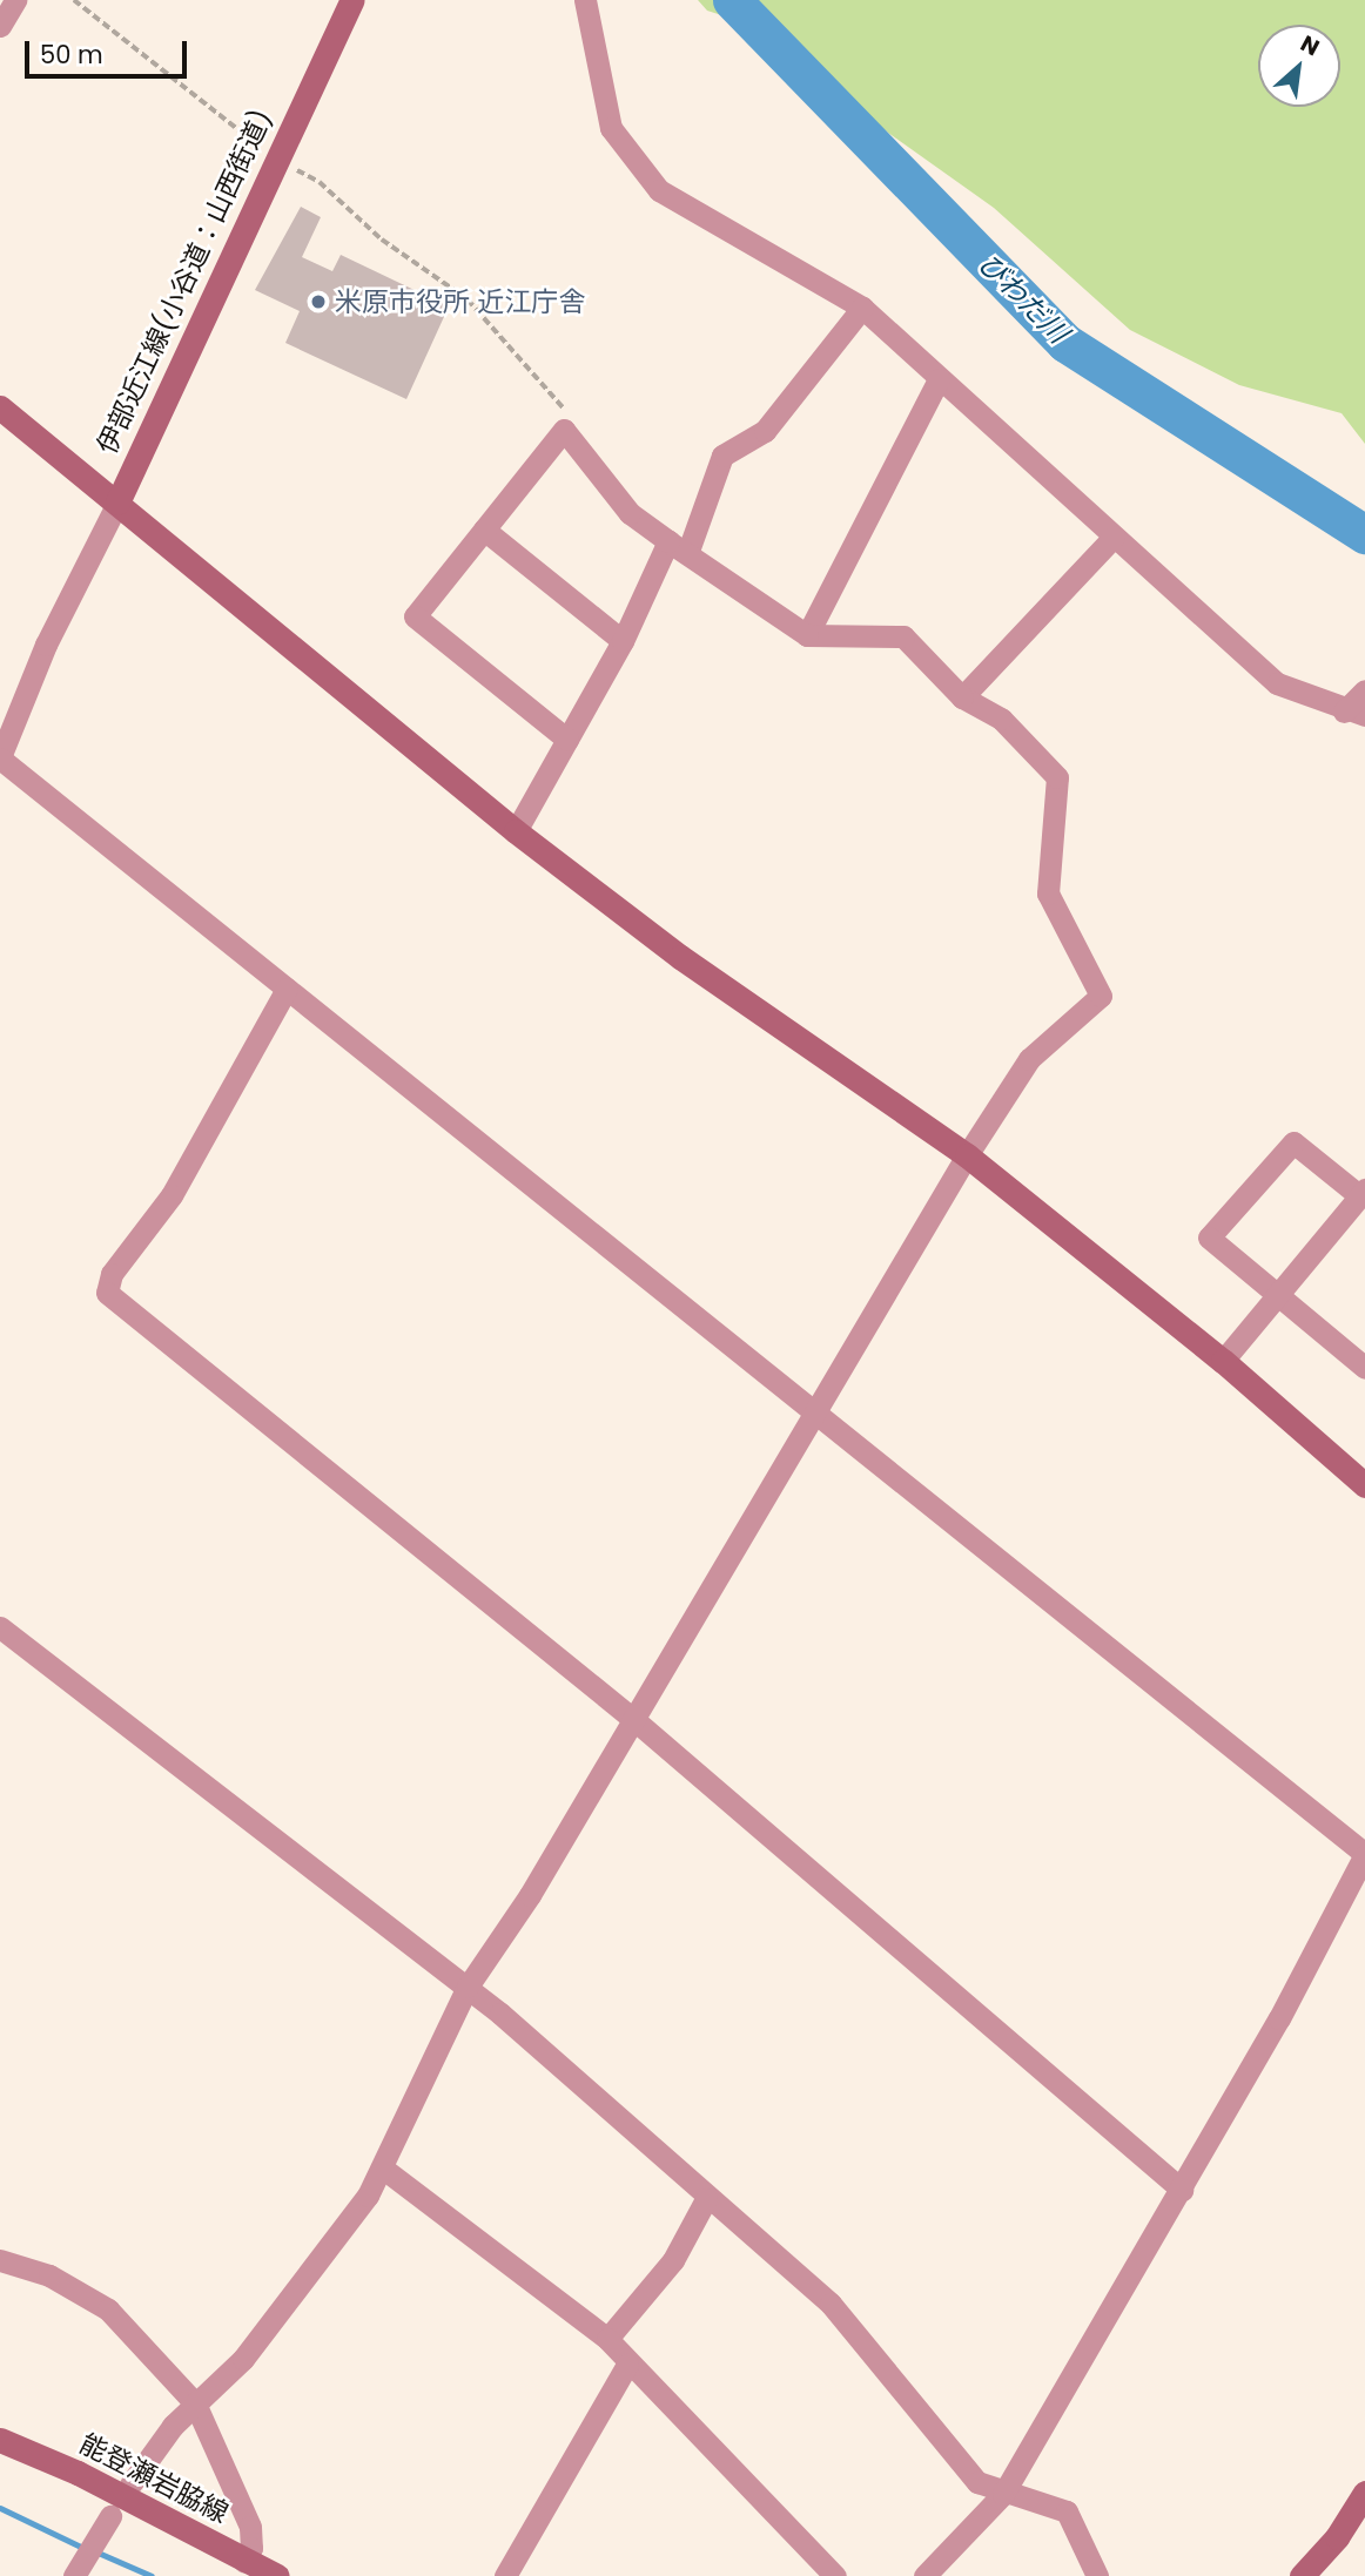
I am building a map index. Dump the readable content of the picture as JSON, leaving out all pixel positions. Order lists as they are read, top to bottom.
{
  "streets": {
    "street": ["伊部近江線(小谷道：山西街道)", "能登瀬岩脇線"]
  },
  "water": ["びわだ川"],
  "places": ["米原市役所 近江庁舎"],
  "scale_bar": "50 m",
  "north": "top right"
}
